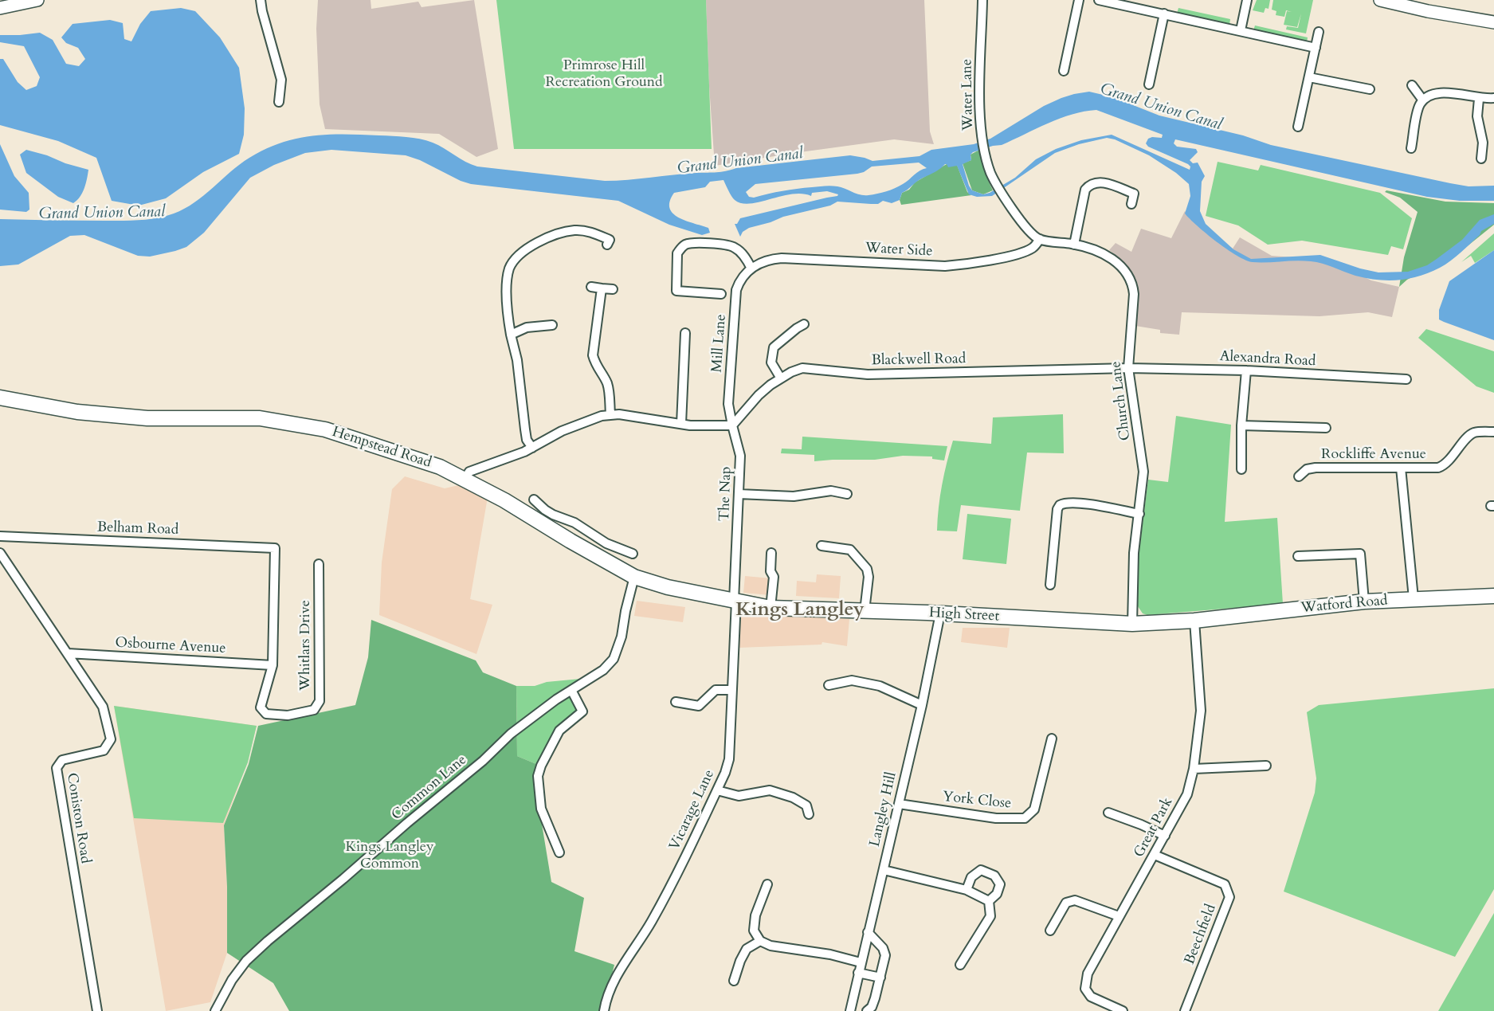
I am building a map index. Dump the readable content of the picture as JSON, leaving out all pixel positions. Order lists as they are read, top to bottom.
{
  "streets": {
    "main road": ["Hempstead Road", "Watford Road", "High Street"],
    "street": [
      "Water Lane",
      "Water Side",
      "Mill Lane",
      "Alexandra Road",
      "Blackwell Road",
      "Church Lane",
      "Rockliffe Avenue",
      "The Nap",
      "Belham Road",
      "Whitlars Drive",
      "Osbourne Avenue",
      "Common Lane",
      "York Close",
      "Langley Hill",
      "Vicarage Lane",
      "Coniston Road",
      "Great Park",
      "Beechfield"
    ]
  },
  "crossings": [
    ["Water Lane", "Water Side"],
    ["Water Lane", "Church Lane"],
    ["Water Side", "Mill Lane"],
    ["Water Side", "Church Lane"],
    ["Mill Lane", "Blackwell Road"],
    ["Mill Lane", "The Nap"],
    ["Alexandra Road", "Blackwell Road"],
    ["Alexandra Road", "Church Lane"],
    ["Blackwell Road", "Church Lane"],
    ["Blackwell Road", "The Nap"],
    ["Church Lane", "High Street"],
    ["Hempstead Road", "The Nap"],
    ["Hempstead Road", "High Street"],
    ["Hempstead Road", "Common Lane"],
    ["Hempstead Road", "Vicarage Lane"],
    ["The Nap", "High Street"],
    ["The Nap", "Vicarage Lane"],
    ["Belham Road", "Whitlars Drive"],
    ["Belham Road", "Osbourne Avenue"],
    ["Watford Road", "High Street"],
    ["Watford Road", "Great Park"],
    ["High Street", "Langley Hill"],
    ["High Street", "Vicarage Lane"],
    ["High Street", "Great Park"],
    ["Whitlars Drive", "Osbourne Avenue"],
    ["Osbourne Avenue", "Coniston Road"],
    ["York Close", "Langley Hill"],
    ["Great Park", "Beechfield"]
  ],
  "districts": ["Kings Langley"],
  "water": ["Grand Union Canal"],
  "parks": ["Primrose Hill Recreation Ground", "Kings Langley Common"]
}
